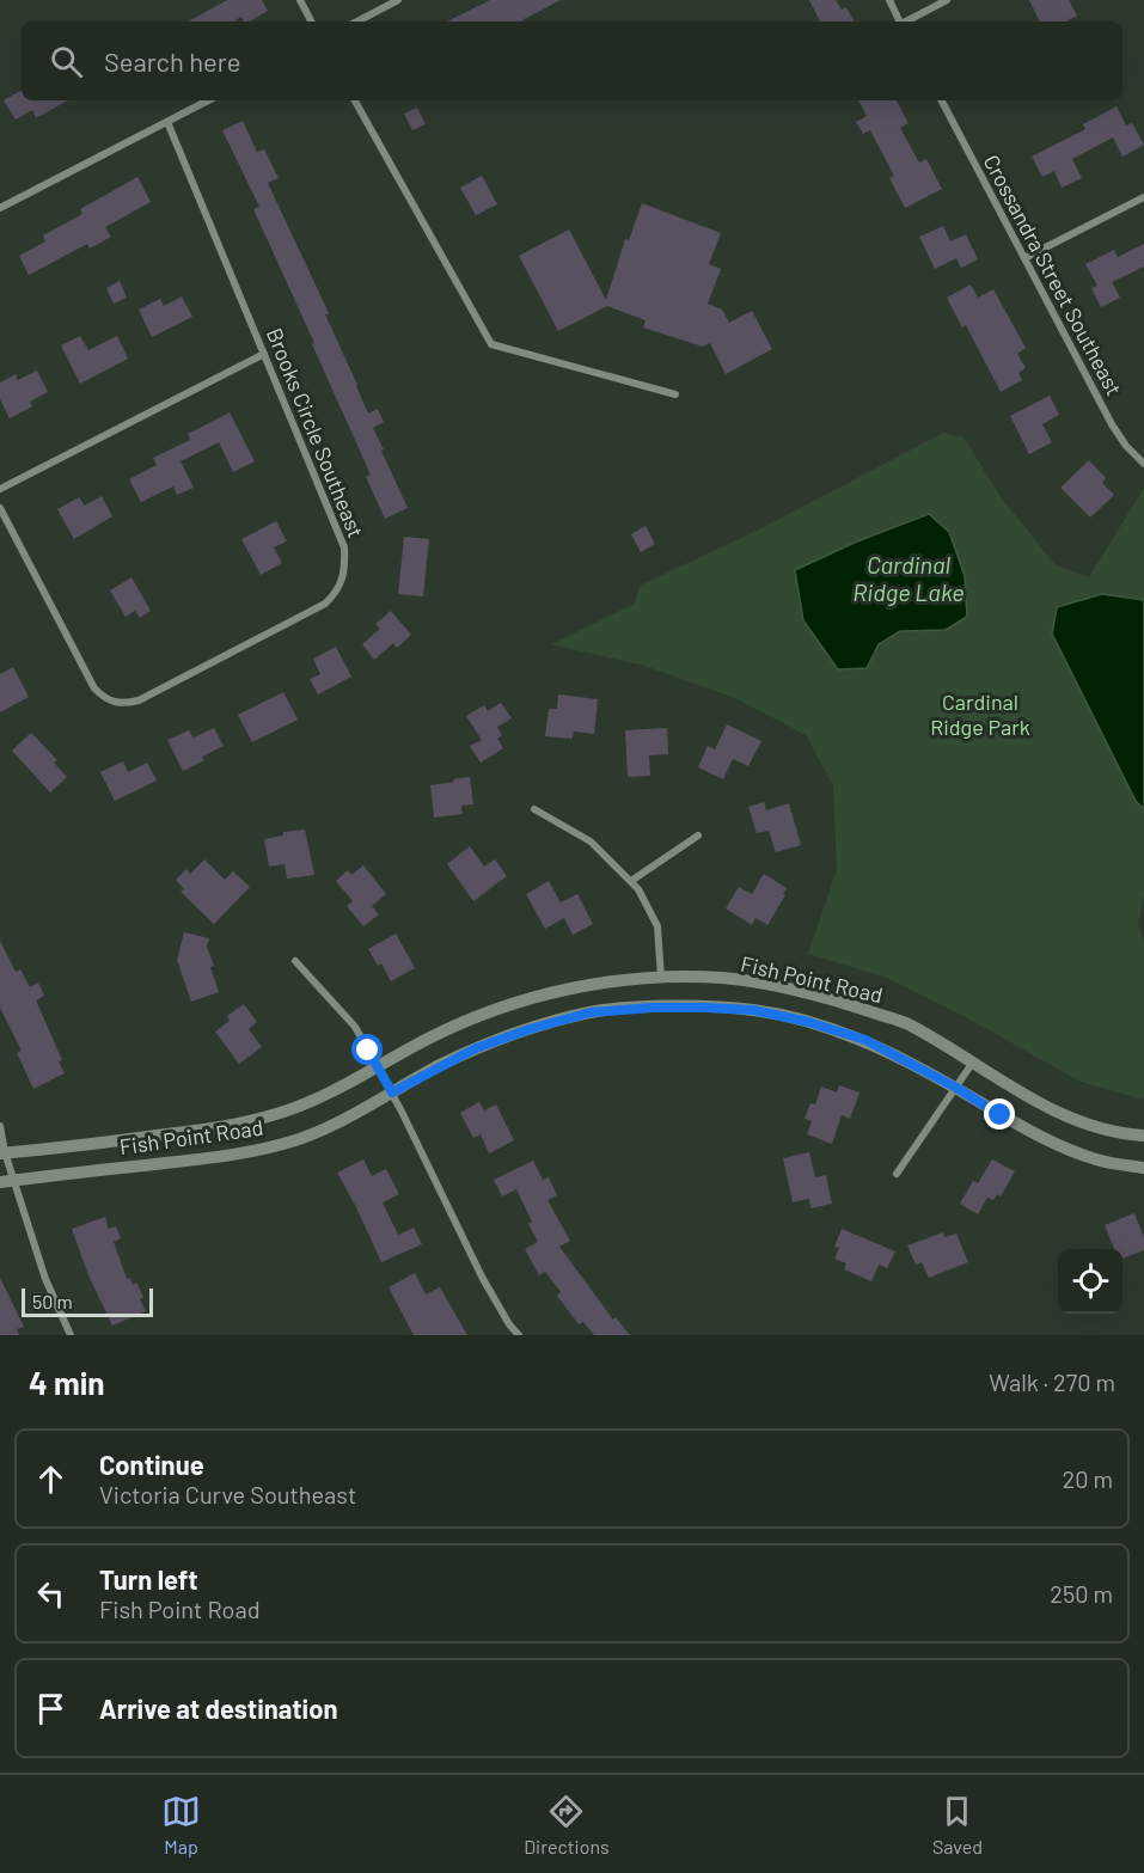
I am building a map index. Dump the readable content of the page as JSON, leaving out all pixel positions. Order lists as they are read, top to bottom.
{
  "streets": {
    "street": ["Crossandra Street Southeast", "Brooks Circle Southeast", "Fish Point Road"]
  },
  "water": ["Cardinal Ridge Lake"],
  "parks": ["Cardinal Ridge Park"],
  "scale_bar": "50 m",
  "page": {
    "search": "Search here",
    "scale": "50 m",
    "heading": ["4 min", "Walk · 270 m"],
    "list": [
      ["Continue", "Victoria Curve Southeast", "20 m"],
      ["Turn left", "Fish Point Road", "250 m"],
      "Arrive at destination"
    ],
    "nav": ["Map", "Directions", "Saved"]
  }
}
